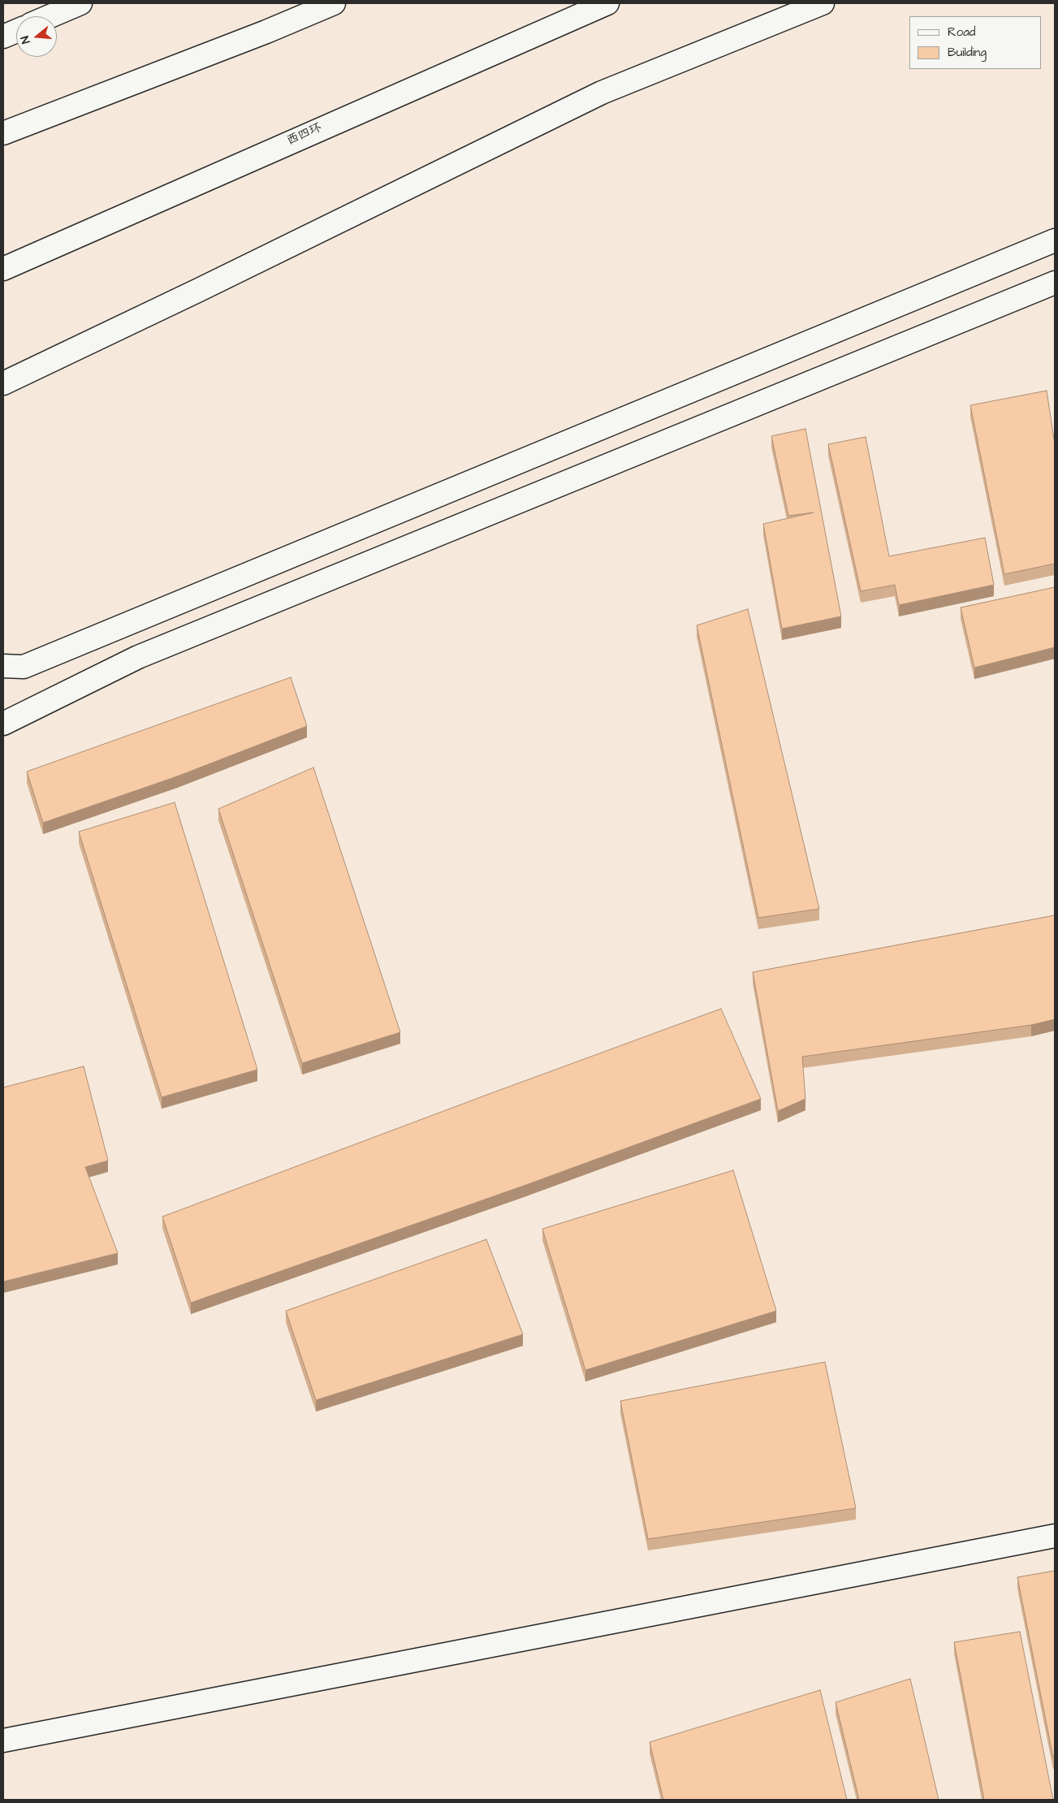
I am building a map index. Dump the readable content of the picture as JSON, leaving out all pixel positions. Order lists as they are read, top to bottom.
{
  "streets": {
    "main road": ["西四环"]
  },
  "legend": ["Road", "Building"],
  "north": "left"
}
